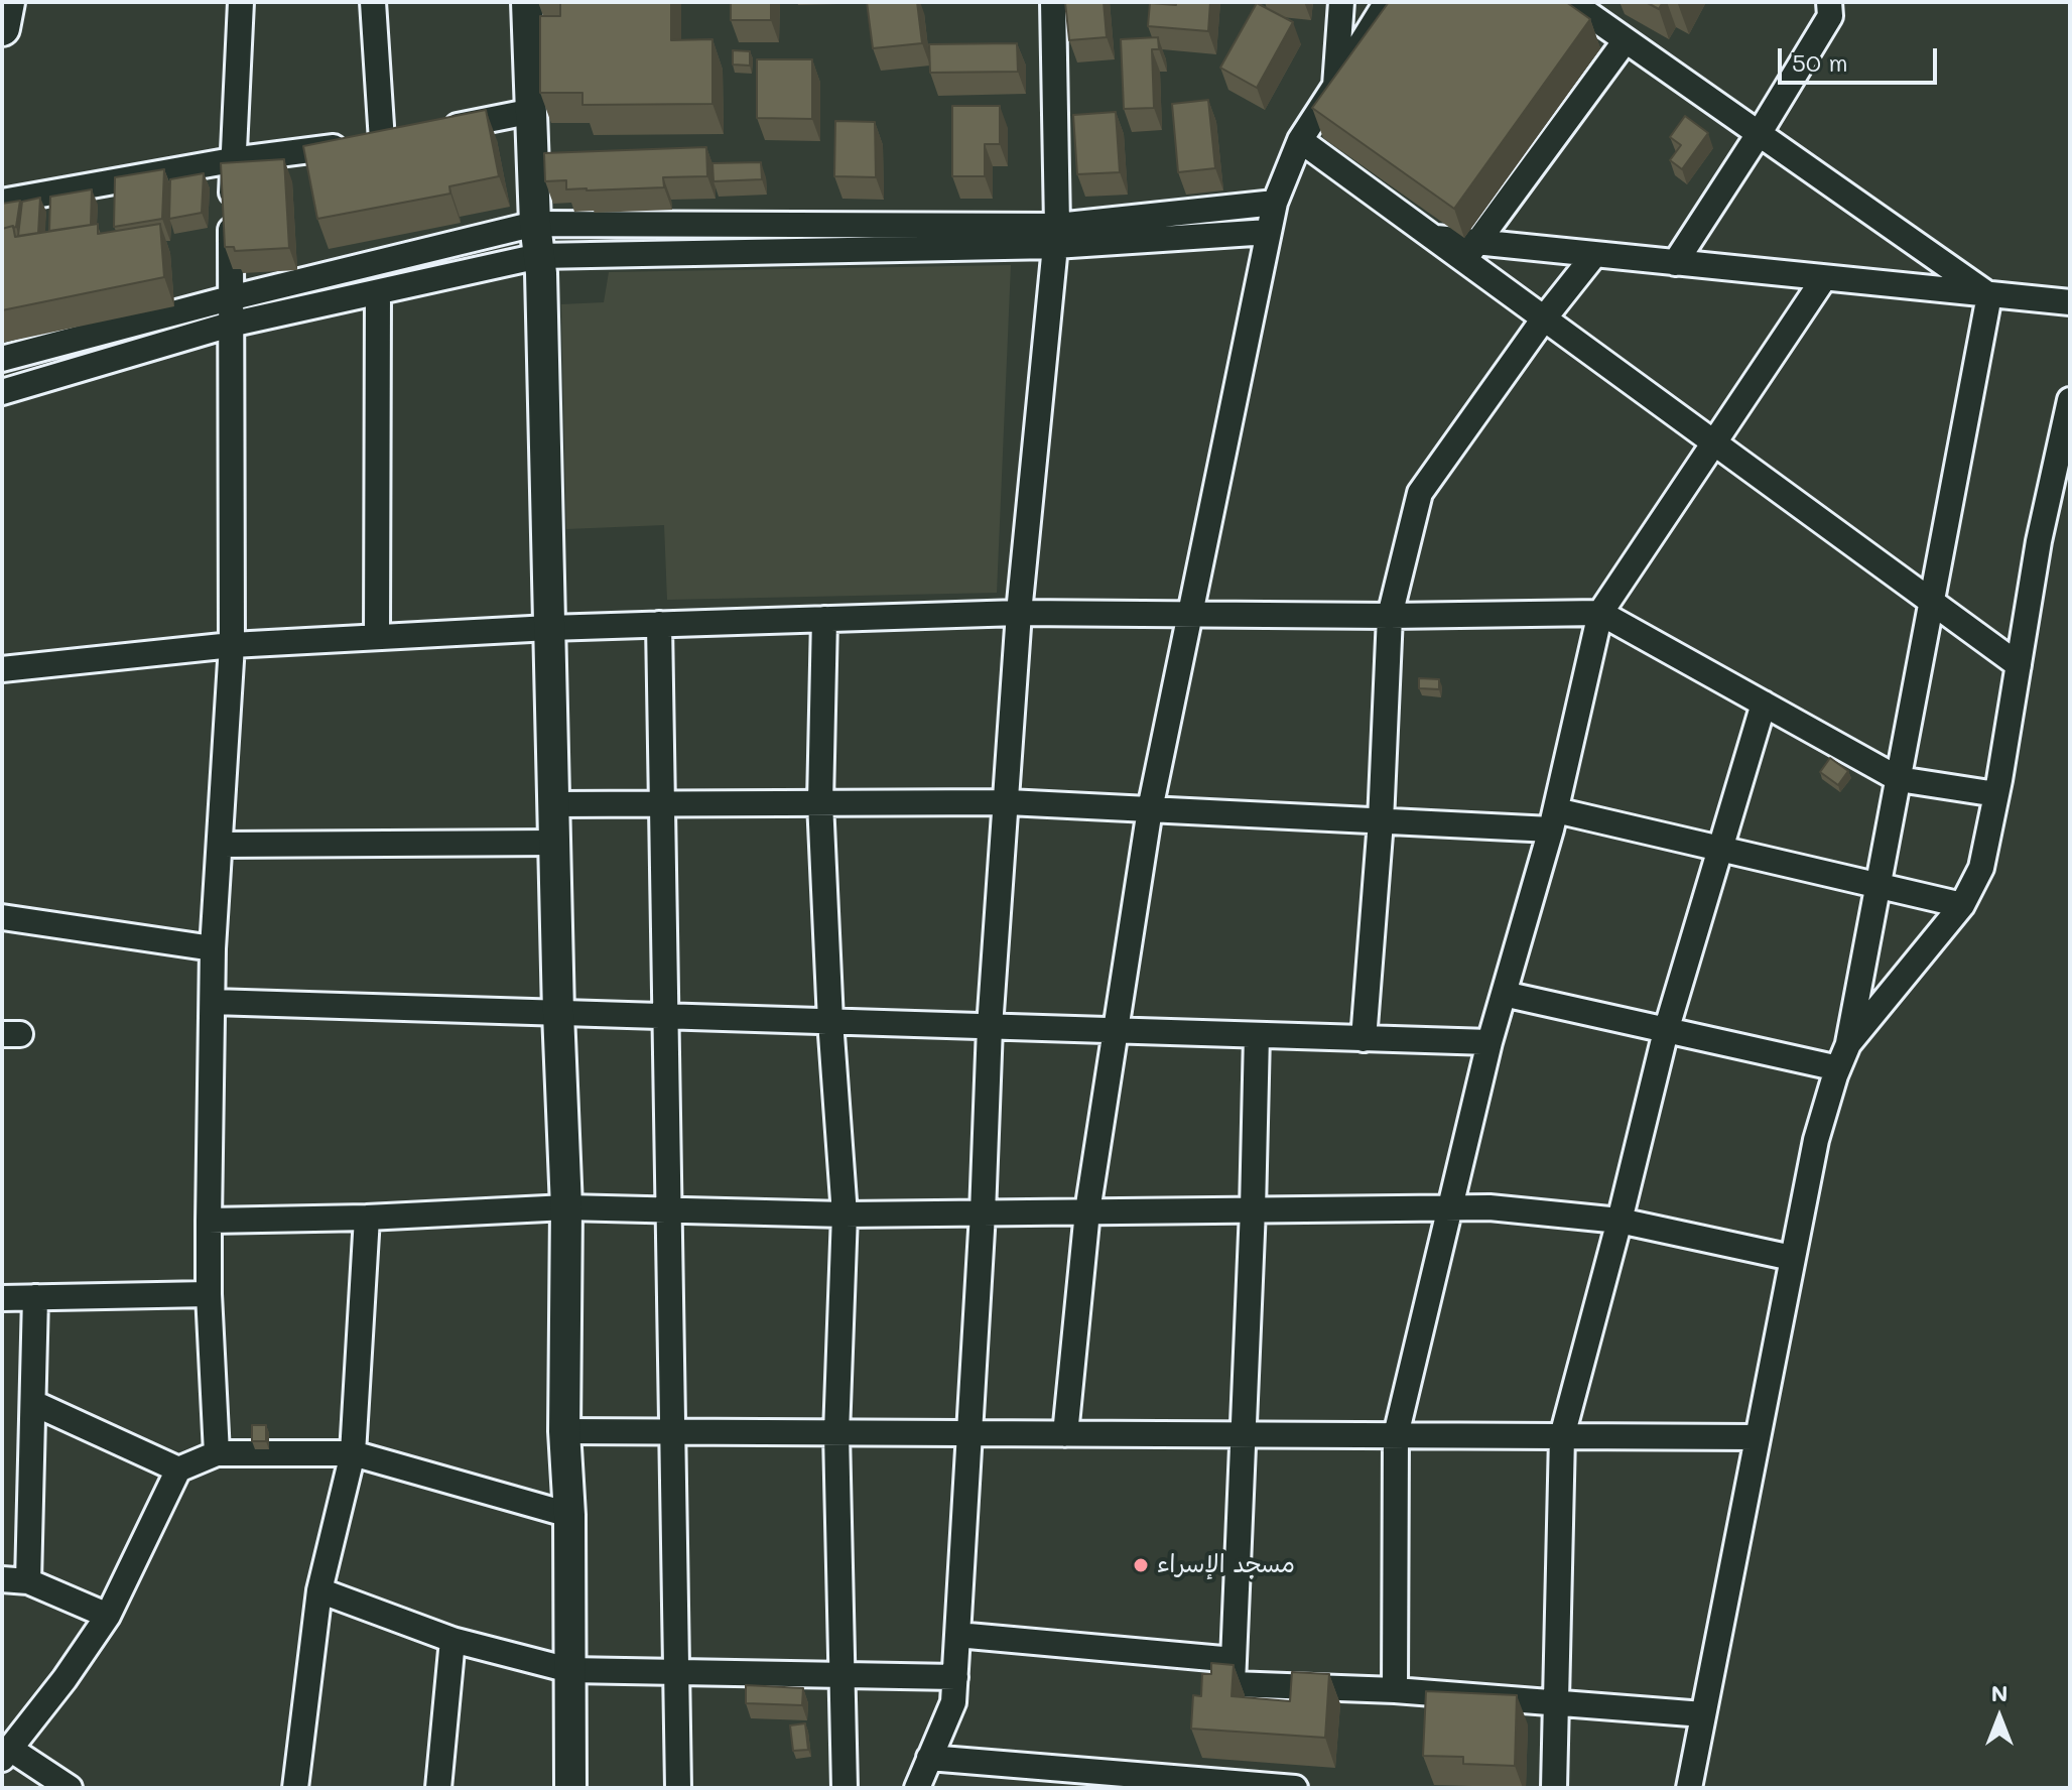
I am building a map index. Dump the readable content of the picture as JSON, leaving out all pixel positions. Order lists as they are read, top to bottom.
{
  "places": ["مسجد الإسراء"],
  "scale_bar": "50 m",
  "north": "top"
}
